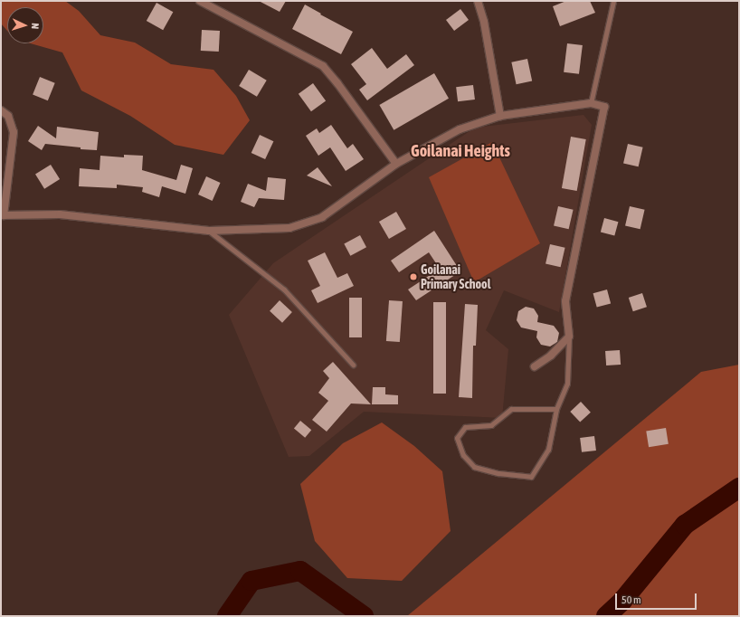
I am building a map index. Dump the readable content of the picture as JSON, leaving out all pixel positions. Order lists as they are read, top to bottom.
{
  "districts": ["Goilanai Heights"],
  "places": ["Goilanai Primary School"],
  "scale_bar": "50 m",
  "north": "right"
}
